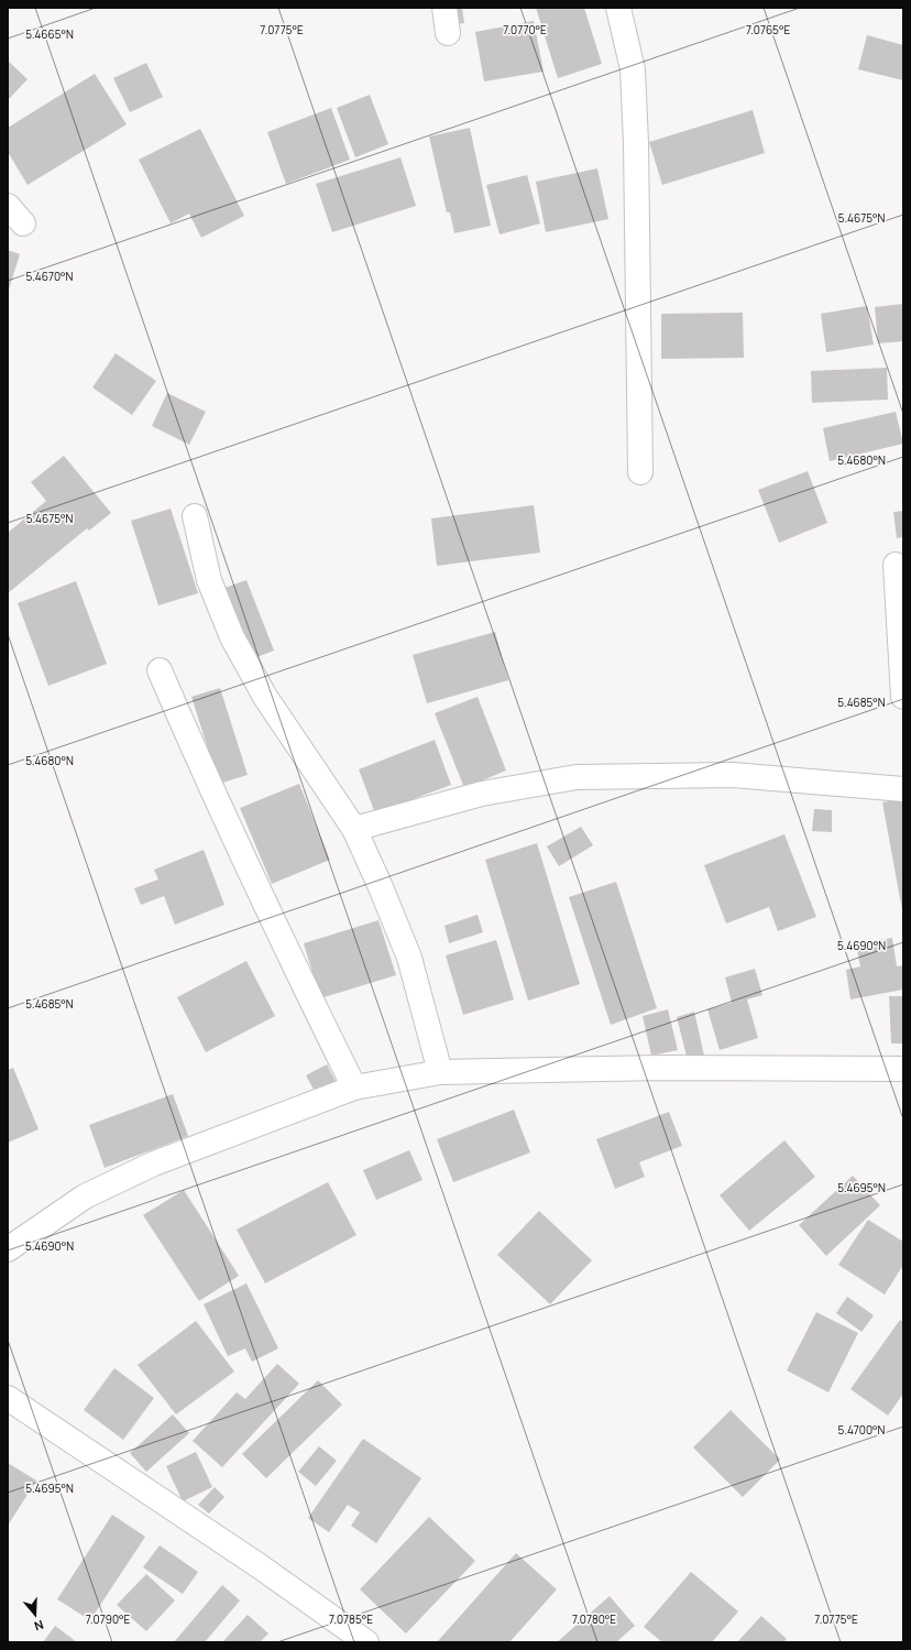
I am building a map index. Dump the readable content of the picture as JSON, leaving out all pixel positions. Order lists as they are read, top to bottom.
{
  "north": "bottom",
  "coordinates": [
    "7.0775°E",
    "7.0770°E",
    "7.0765°E",
    "5.4665°N",
    "5.4675°N",
    "5.4670°N",
    "5.4680°N",
    "5.4685°N",
    "5.4690°N",
    "5.4695°N",
    "5.4700°N",
    "7.0790°E",
    "7.0785°E",
    "7.0780°E"
  ]
}
